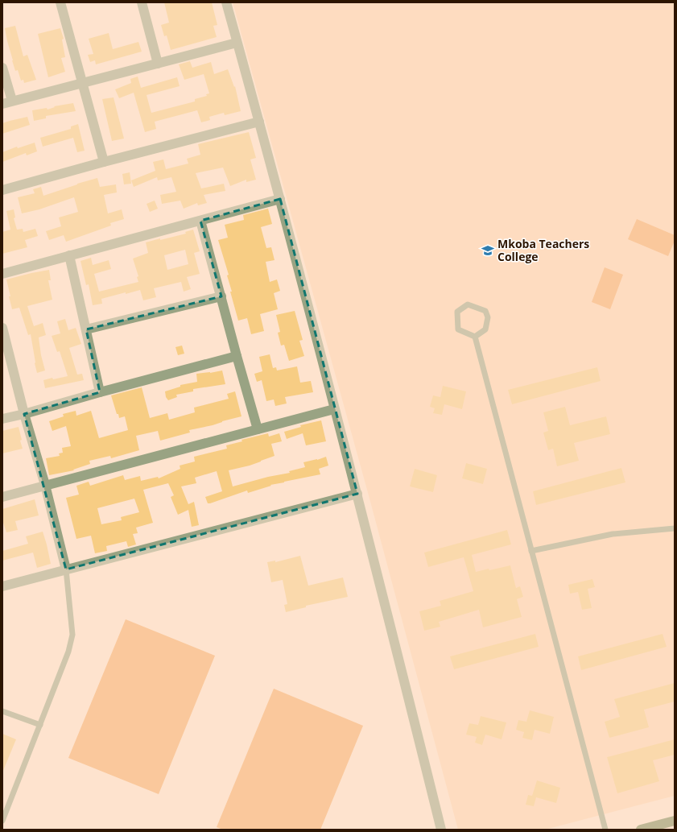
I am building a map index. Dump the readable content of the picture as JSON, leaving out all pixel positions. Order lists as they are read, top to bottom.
{
  "places": {
    "school or university": ["Mkoba Teachers College"]
  }
}
